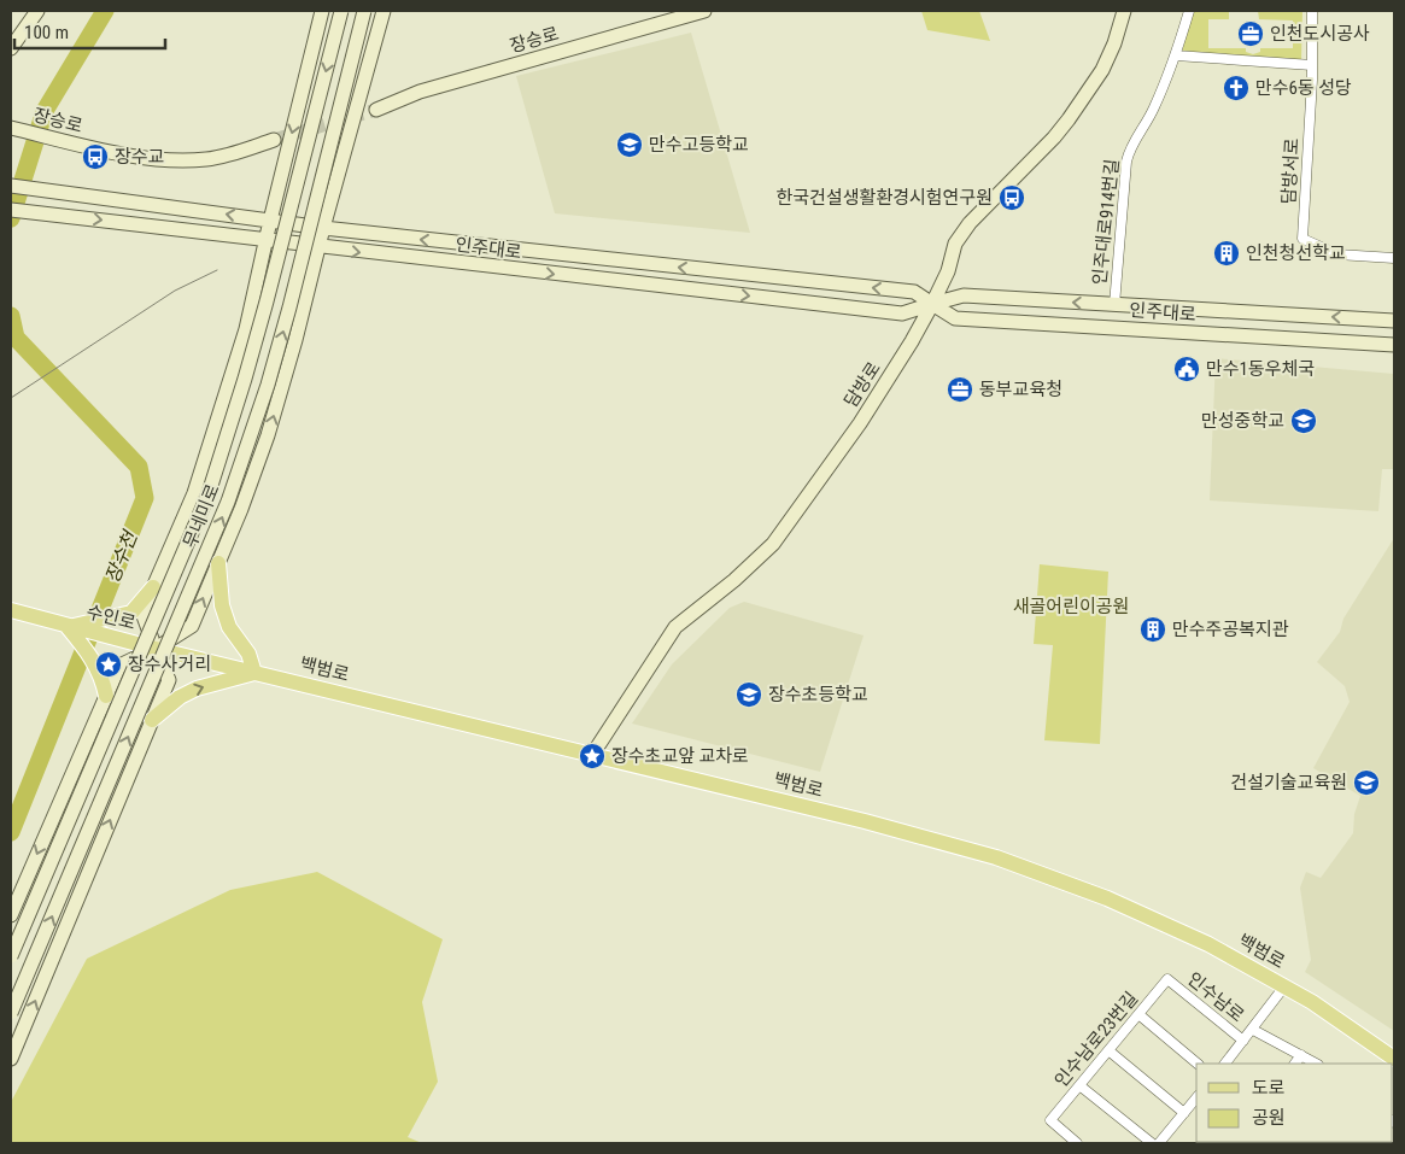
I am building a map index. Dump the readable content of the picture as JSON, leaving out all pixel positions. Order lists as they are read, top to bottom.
{
  "streets": {
    "main road": [
      "장승로",
      "인주대로",
      "담방로",
      "무네미로",
      "수인로",
      "백범로"
    ],
    "street": [
      "담방서로",
      "인주대로914번길",
      "인수남로",
      "인수남로23번길"
    ]
  },
  "crossings": [
    ["인주대로914번길", "인주대로"],
    ["인주대로", "담방로"],
    ["담방로", "백범로"],
    ["수인로", "백범로"],
    ["인수남로", "인수남로23번길"]
  ],
  "water": ["장수천"],
  "parks": ["새골어린이공원"],
  "places": {
    "office": ["인천도시공사", "동부교육청"],
    "church": ["만수6동 성당"],
    "school or university": [
      "만수고등학교",
      "만성중학교",
      "장수초등학교",
      "건설기술교육원"
    ],
    "bus stop": ["장수교", "한국건설생활환경시험연구원"],
    "building": ["인천청선학교", "만수주공복지관"],
    "public building": ["만수1동우체국"],
    "place": ["장수사거리", "장수초교앞 교차로"]
  },
  "legend": ["도로", "공원"],
  "scale_bar": "100 m"
}
